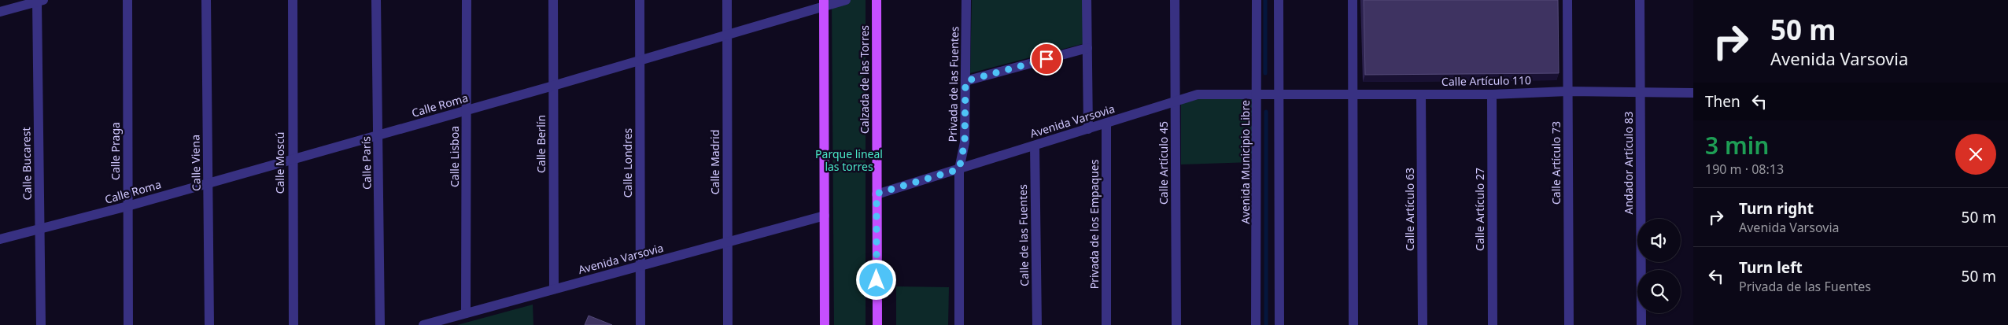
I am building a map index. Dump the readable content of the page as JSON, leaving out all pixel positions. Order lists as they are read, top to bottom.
{
  "streets": {
    "main road": ["Calzada de las Torres"],
    "street": [
      "Calle Artículo 110",
      "Privada de las Fuentes",
      "Calle Roma",
      "Avenida Varsovia",
      "Calle Berlín",
      "Calle Praga",
      "Calle Lisboa",
      "Calle Madrid",
      "Avenida Municipio Libre",
      "Calle Viena",
      "Calle Moscú",
      "Calle París",
      "Calle Londres",
      "Calle Artículo 45",
      "Calle Artículo 73",
      "Andador Artículo 83",
      "Calle Bucarest",
      "Calle Artículo 63",
      "Calle Artículo 27",
      "Privada de los Empaques",
      "Calle de las Fuentes"
    ]
  },
  "crossings": [
    ["Calzada de las Torres", "Avenida Varsovia"],
    ["Calle Artículo 110", "Avenida Varsovia"],
    ["Calle Artículo 110", "Calle Artículo 73"],
    ["Calle Artículo 110", "Andador Artículo 83"],
    ["Calle Artículo 110", "Calle Artículo 63"],
    ["Calle Artículo 110", "Calle Artículo 27"],
    ["Privada de las Fuentes", "Avenida Varsovia"],
    ["Calle Roma", "Calle Berlín"],
    ["Calle Roma", "Calle Praga"],
    ["Calle Roma", "Calle Lisboa"],
    ["Calle Roma", "Calle Madrid"],
    ["Calle Roma", "Calle Viena"],
    ["Calle Roma", "Calle Moscú"],
    ["Calle Roma", "Calle París"],
    ["Calle Roma", "Calle Londres"],
    ["Calle Roma", "Calle Bucarest"],
    ["Avenida Varsovia", "Calle Berlín"],
    ["Avenida Varsovia", "Calle Lisboa"],
    ["Avenida Varsovia", "Calle Madrid"],
    ["Avenida Varsovia", "Avenida Municipio Libre"],
    ["Avenida Varsovia", "Calle Londres"],
    ["Avenida Varsovia", "Calle Artículo 45"],
    ["Avenida Varsovia", "Privada de los Empaques"],
    ["Avenida Varsovia", "Calle de las Fuentes"]
  ],
  "parks": ["Parque lineal las torres"],
  "page": {
    "turn": ["50 m", "Avenida Varsovia"],
    "then": "Then",
    "heading": ["3 min", "190 m · 08:13"],
    "list": [
      {
        "name": "Turn right",
        "note": "Avenida Varsovia",
        "value": "50 m"
      },
      {
        "name": "Turn left",
        "note": "Privada de las Fuentes",
        "value": "50 m"
      }
    ]
  }
}
